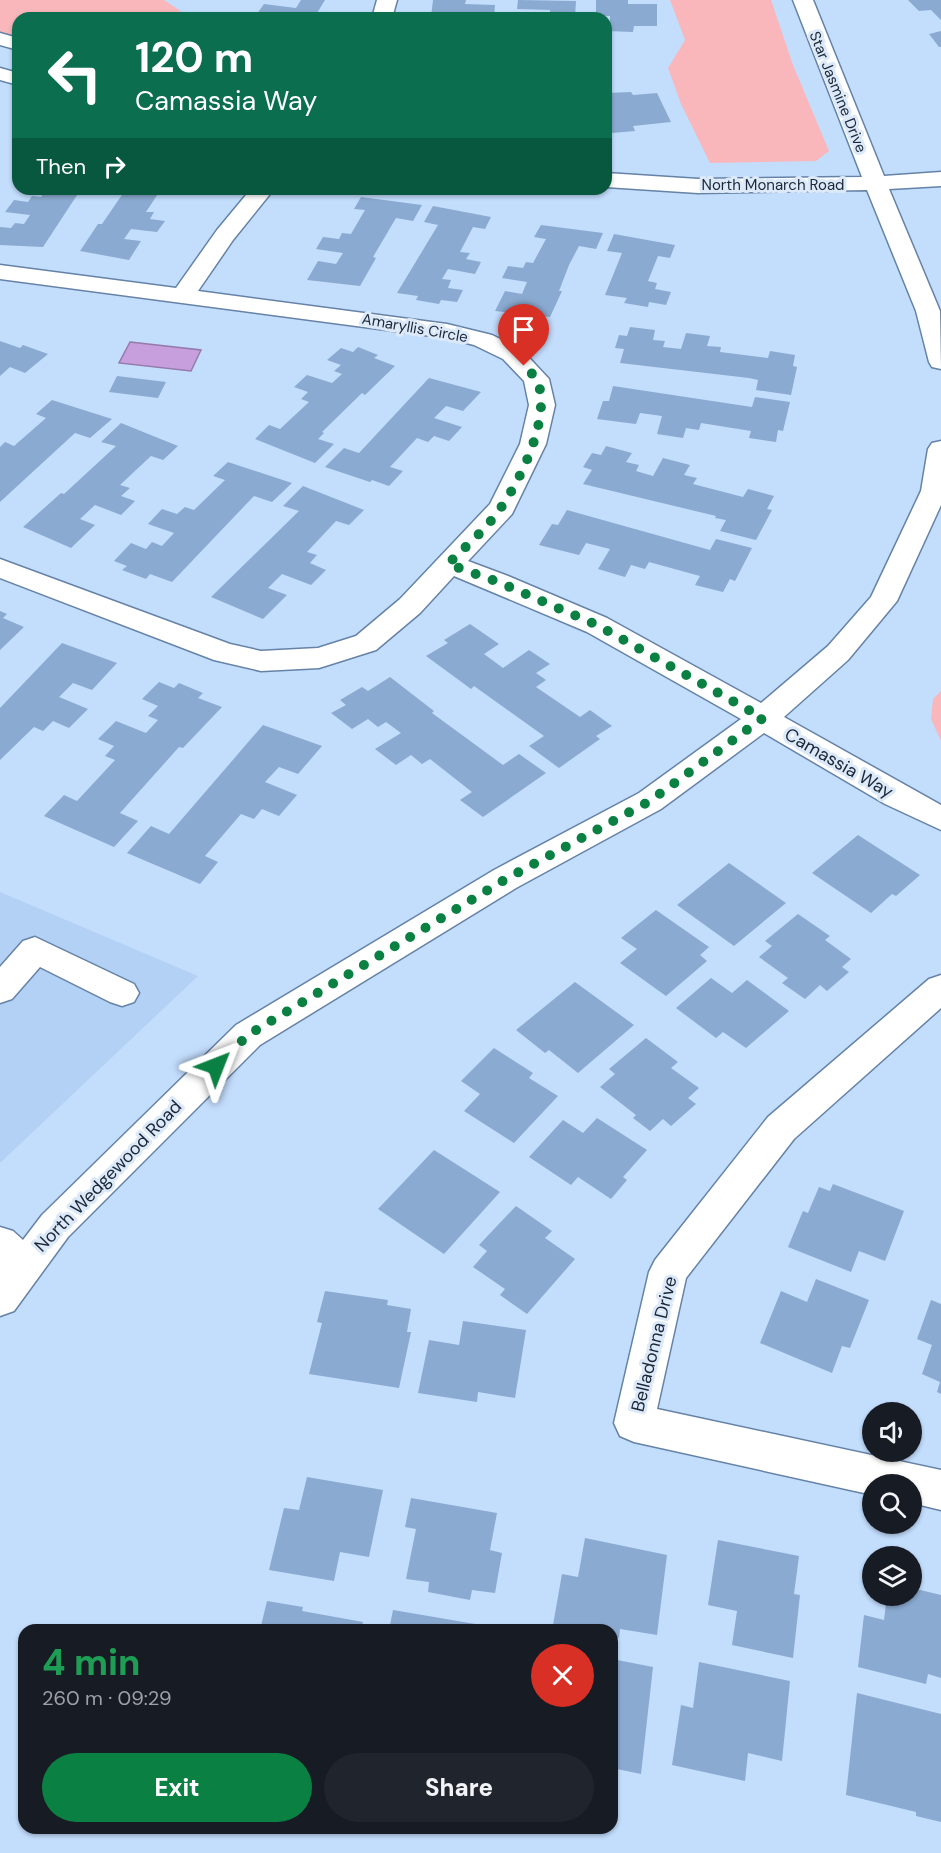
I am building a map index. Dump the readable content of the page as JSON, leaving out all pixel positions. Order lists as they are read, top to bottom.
{
  "streets": {
    "street": [
      "Star Jasmine Drive",
      "North Monarch Road",
      "Amaryllis Circle",
      "Camassia Way",
      "North Wedgewood Road",
      "Belladonna Drive"
    ]
  },
  "crossings": [
    ["Star Jasmine Drive", "North Monarch Road"],
    ["Amaryllis Circle", "Camassia Way"],
    ["Camassia Way", "North Wedgewood Road"]
  ],
  "page": {
    "turn": ["120 m", "Camassia Way"],
    "then": "Then",
    "heading": ["4 min", "260 m · 09:29"],
    "buttons": ["Exit", "Share"]
  }
}
